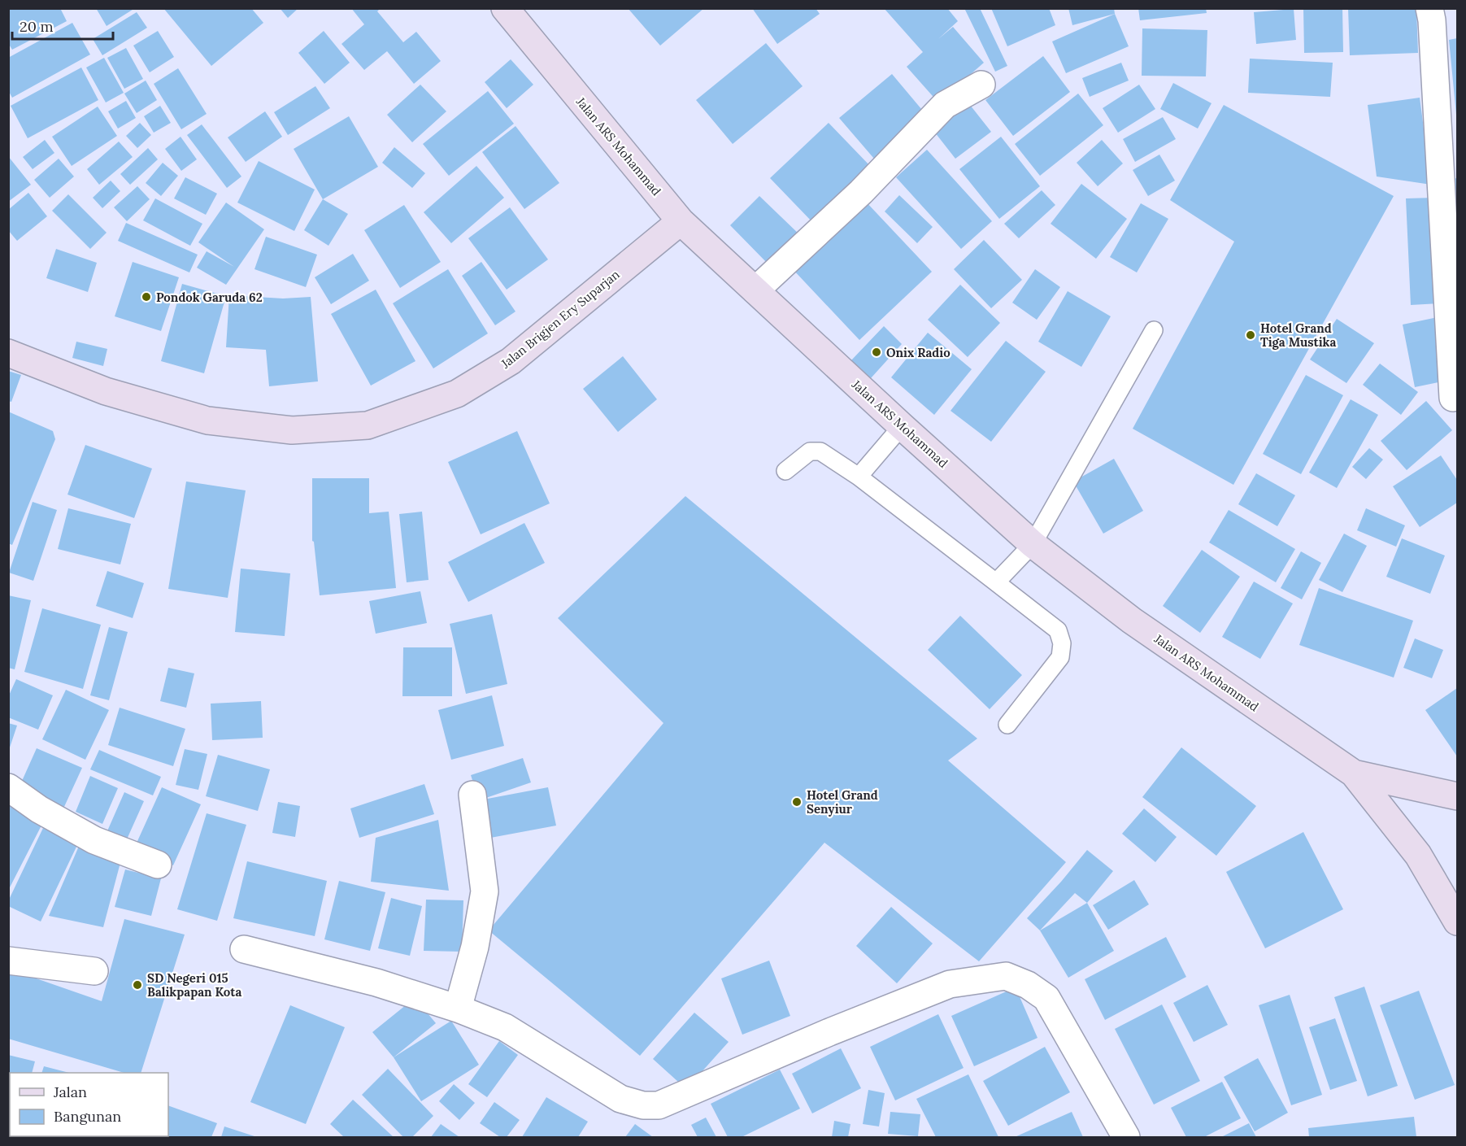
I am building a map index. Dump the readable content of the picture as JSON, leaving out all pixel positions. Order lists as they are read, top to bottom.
{
  "streets": {
    "street": ["Jalan ARS Mohammad", "Jalan Brigjen Ery Suparjan"]
  },
  "crossings": [
    ["Jalan ARS Mohammad", "Jalan Brigjen Ery Suparjan"]
  ],
  "places": [
    "Pondok Garuda 62",
    "Hotel Grand Tiga Mustika",
    "Onix Radio",
    "Hotel Grand Senyiur",
    "SD Negeri 015 Balikpapan Kota"
  ],
  "legend": ["Jalan", "Bangunan"],
  "scale_bar": "20 m"
}
